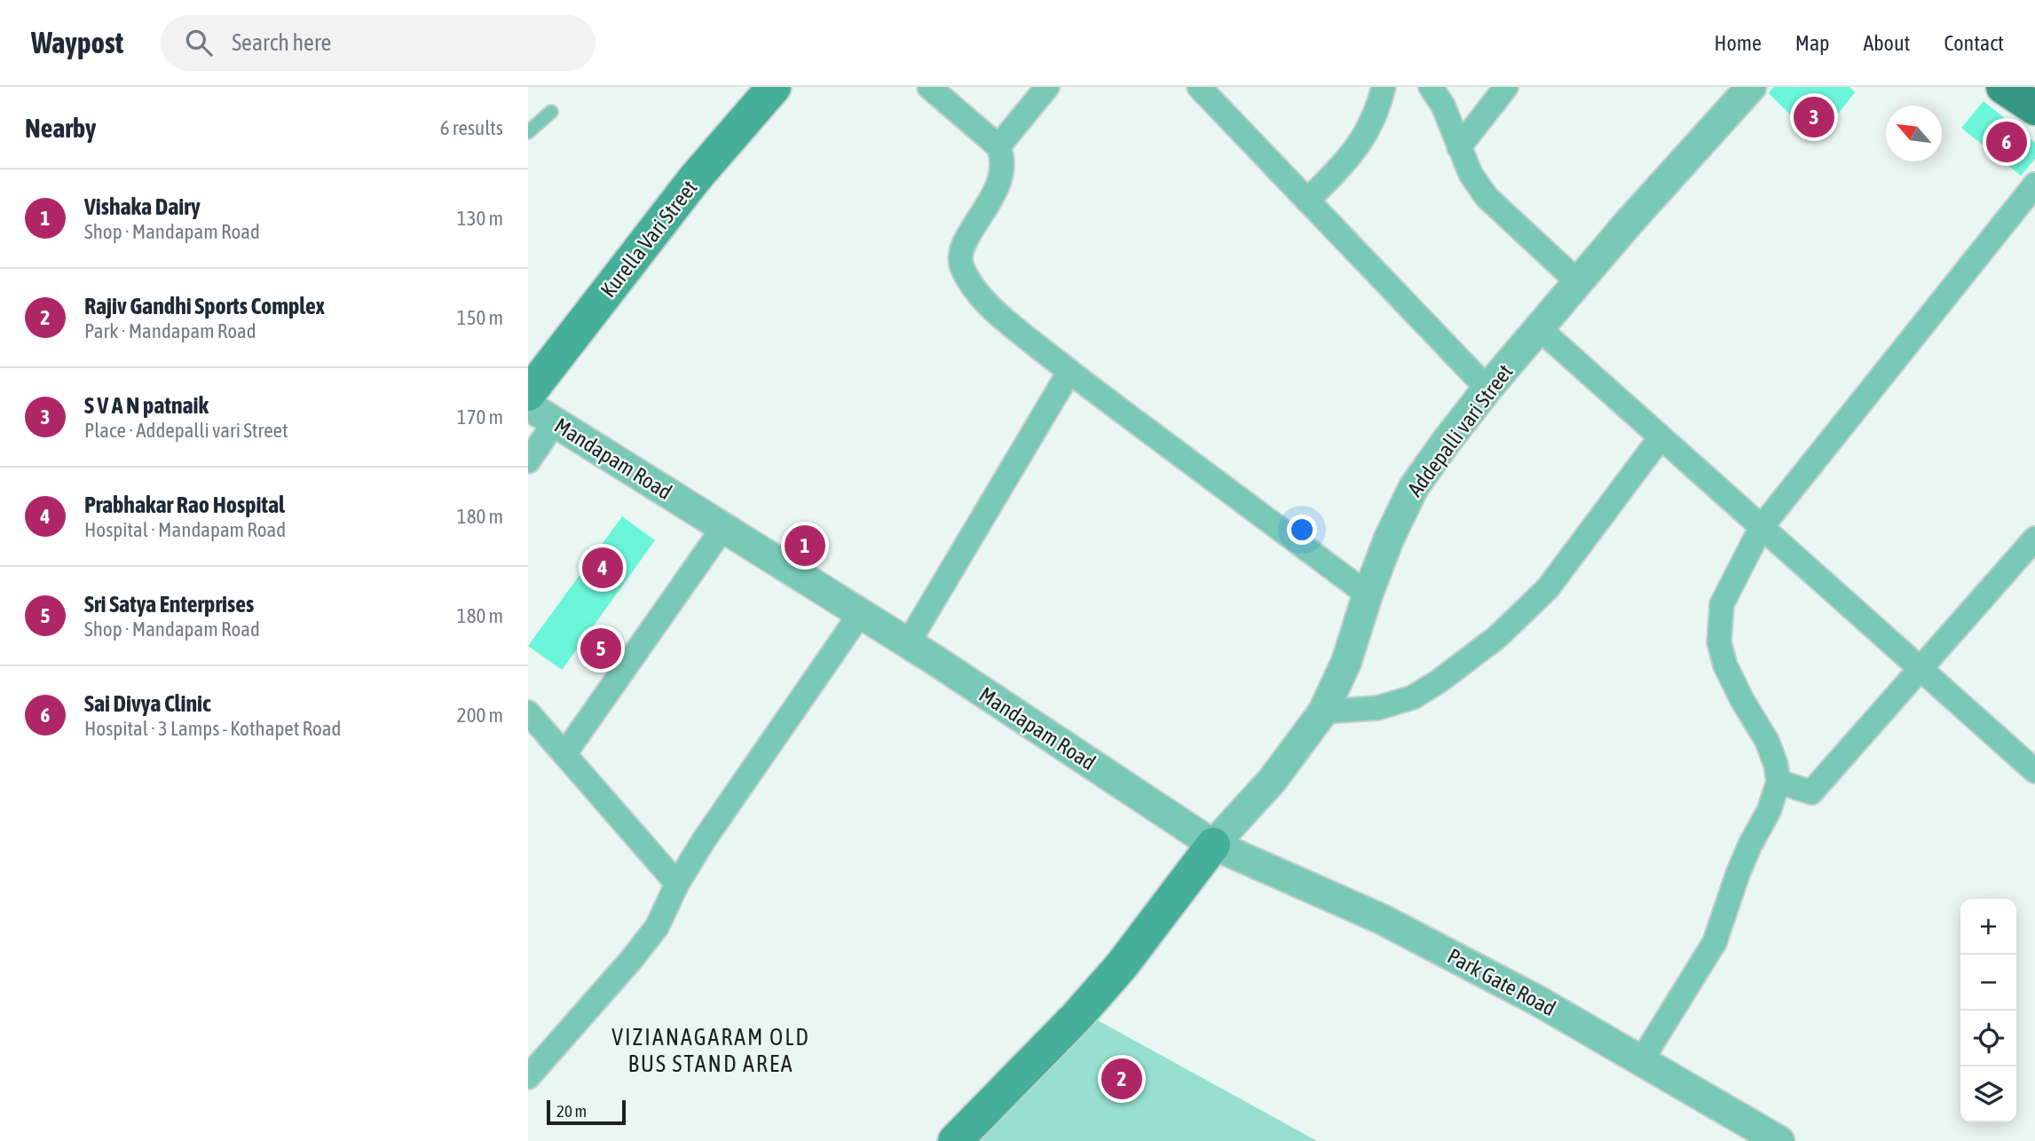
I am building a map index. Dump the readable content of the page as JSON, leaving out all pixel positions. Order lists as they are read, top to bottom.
{
  "streets": {
    "main road": ["Kurella Vari Street"],
    "street": ["Addepalli vari Street", "Mandapam Road", "Park Gate Road"]
  },
  "crossings": [
    ["Addepalli vari Street", "Mandapam Road"],
    ["Addepalli vari Street", "Park Gate Road"],
    ["Mandapam Road", "Park Gate Road"]
  ],
  "districts": ["VIZIANAGARAM OLD BUS STAND AREA"],
  "scale_bar": "20 m",
  "north": "top left",
  "page": {
    "header": "Waypost",
    "search": "Search here",
    "nav": [
      "Home",
      "Map",
      "About",
      "Contact"
    ],
    "heading": ["Nearby", "6 results"],
    "pins": [
      "3",
      "6",
      "1",
      "4",
      "5",
      "2"
    ],
    "list": [
      {
        "mark": "1",
        "name": "Vishaka Dairy",
        "note": "Shop · Mandapam Road",
        "value": "130 m"
      },
      {
        "mark": "2",
        "name": "Rajiv Gandhi Sports Complex",
        "note": "Park · Mandapam Road",
        "value": "150 m"
      },
      {
        "mark": "3",
        "name": "S V A N patnaik",
        "note": "Place · Addepalli vari Street",
        "value": "170 m"
      },
      {
        "mark": "4",
        "name": "Prabhakar Rao Hospital",
        "note": "Hospital · Mandapam Road",
        "value": "180 m"
      },
      {
        "mark": "5",
        "name": "Sri Satya Enterprises",
        "note": "Shop · Mandapam Road",
        "value": "180 m"
      },
      {
        "mark": "6",
        "name": "Sai Divya Clinic",
        "note": "Hospital · 3 Lamps - Kothapet Road",
        "value": "200 m"
      }
    ],
    "map_buttons": ["+", "−"],
    "scale": "20 m"
  }
}
